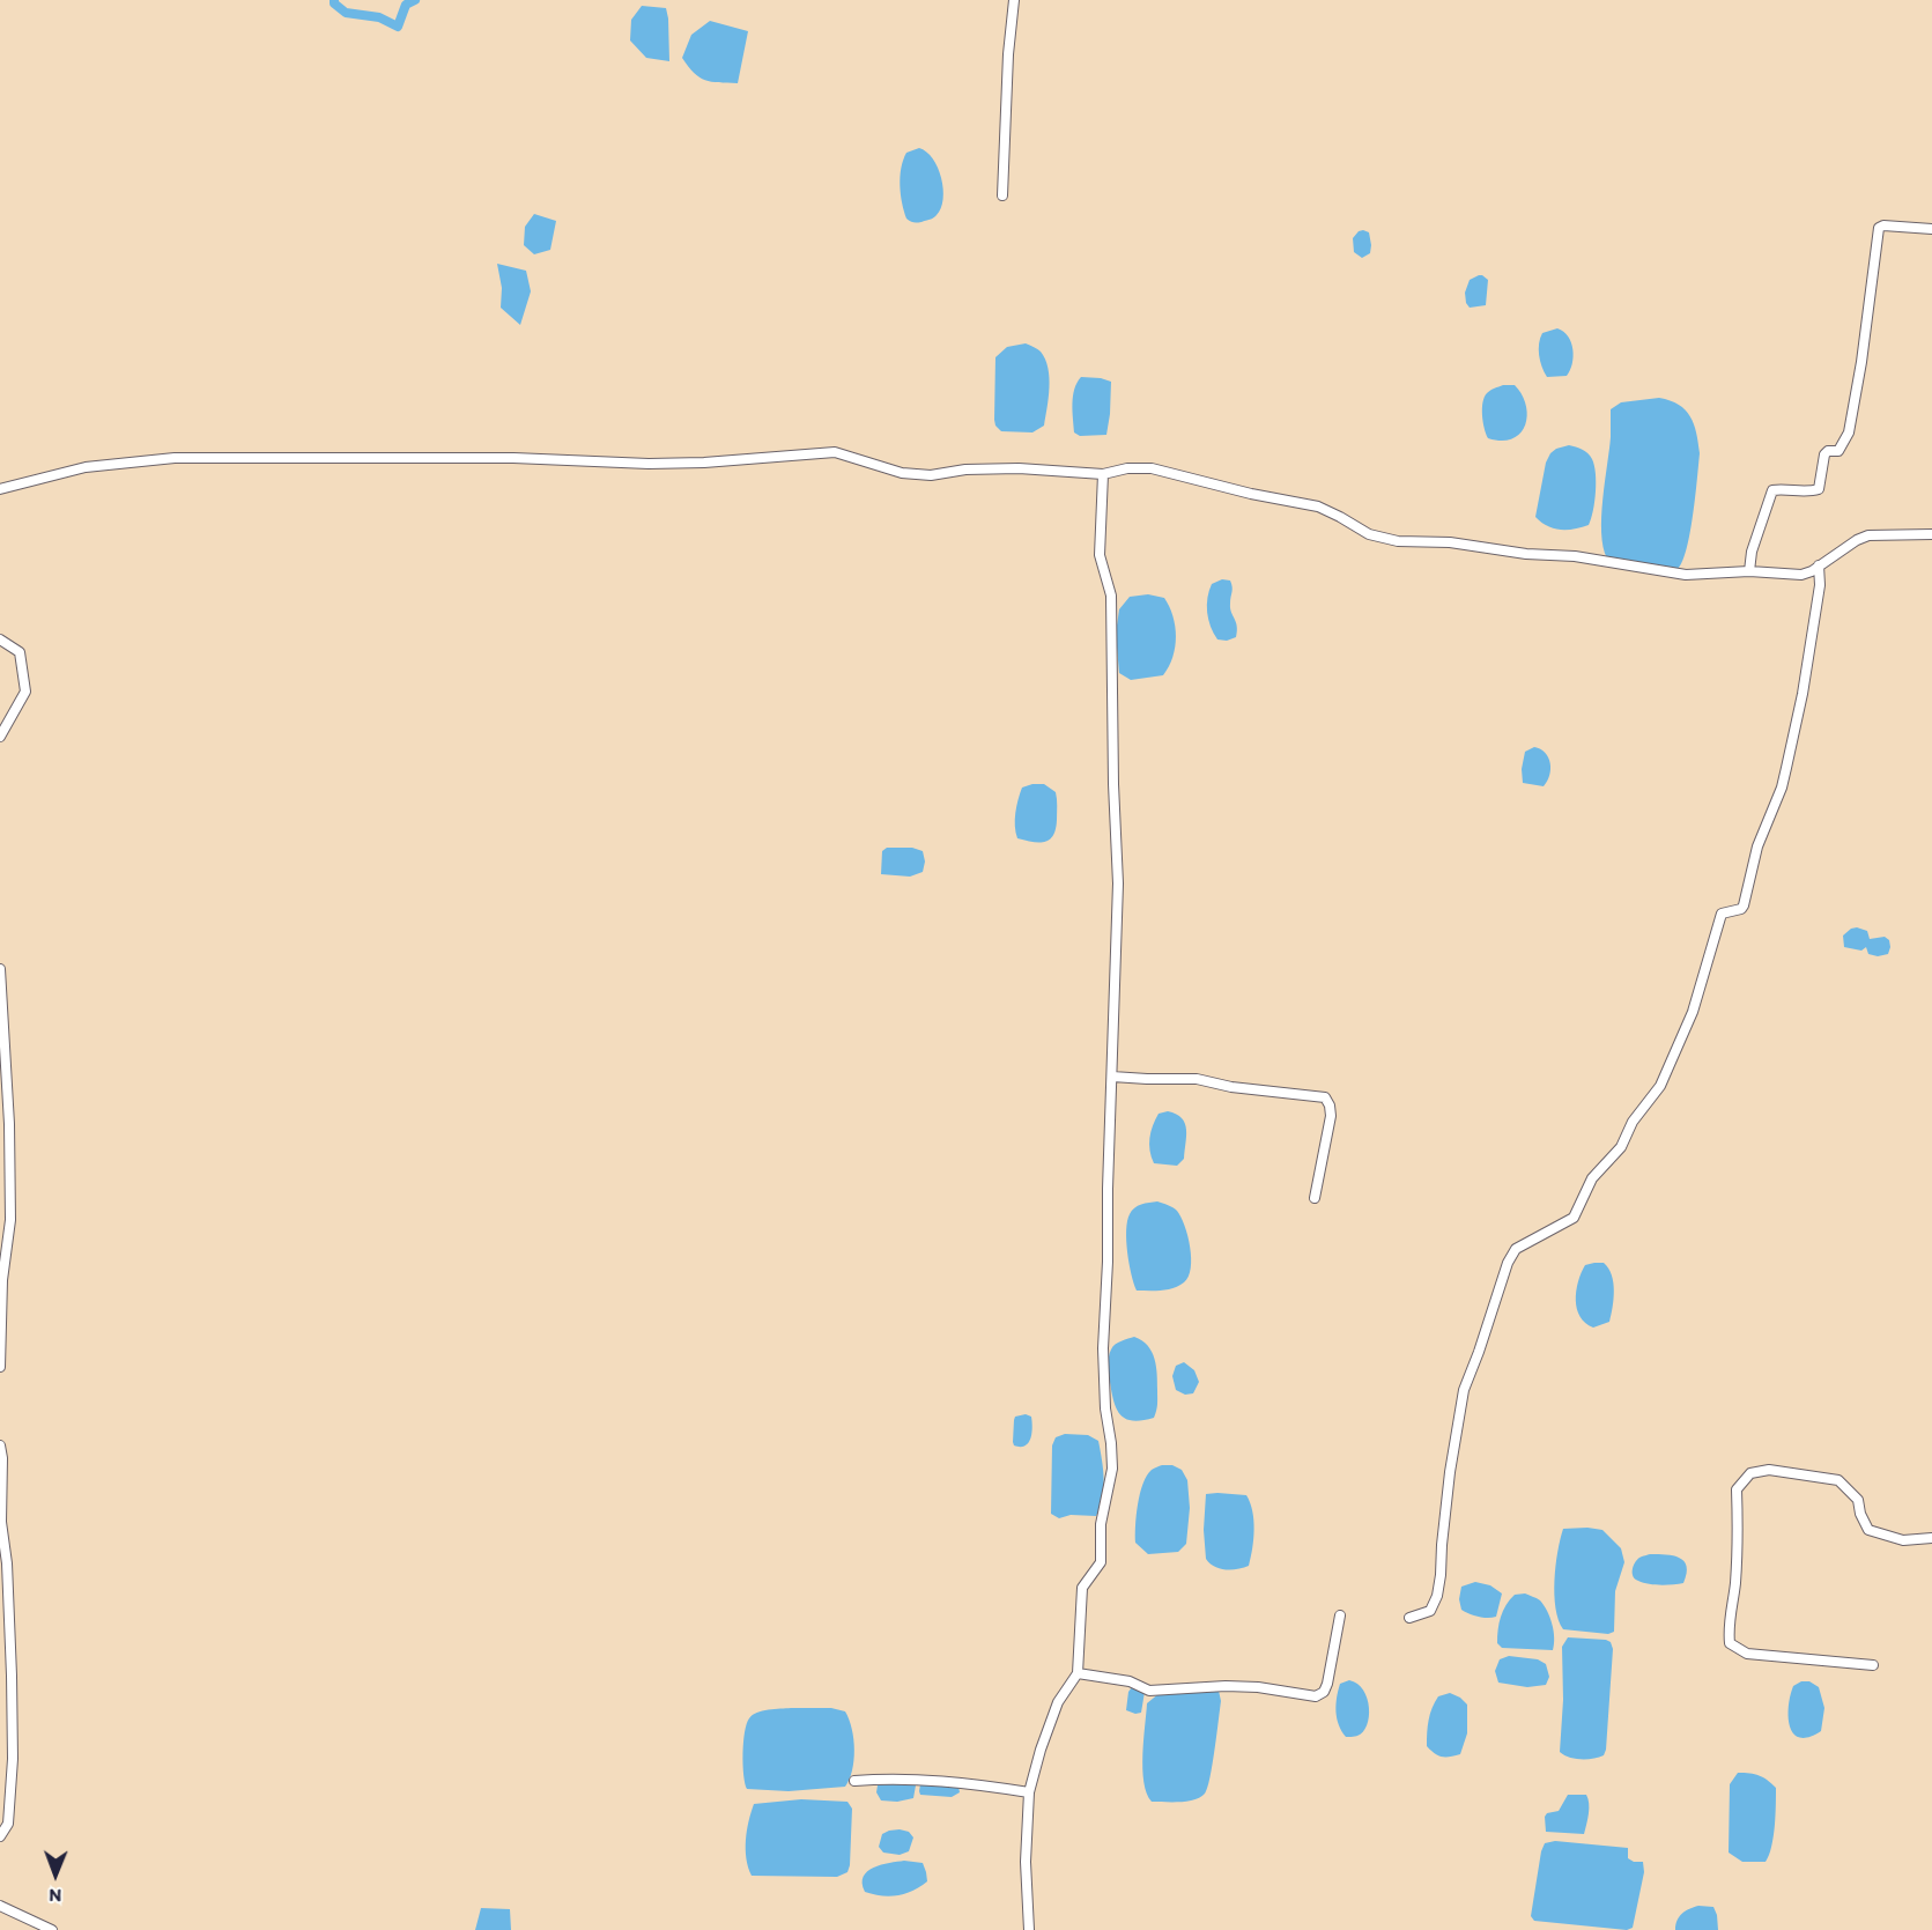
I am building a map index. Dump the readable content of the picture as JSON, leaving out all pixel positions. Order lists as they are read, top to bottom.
{
  "north": "bottom"
}
